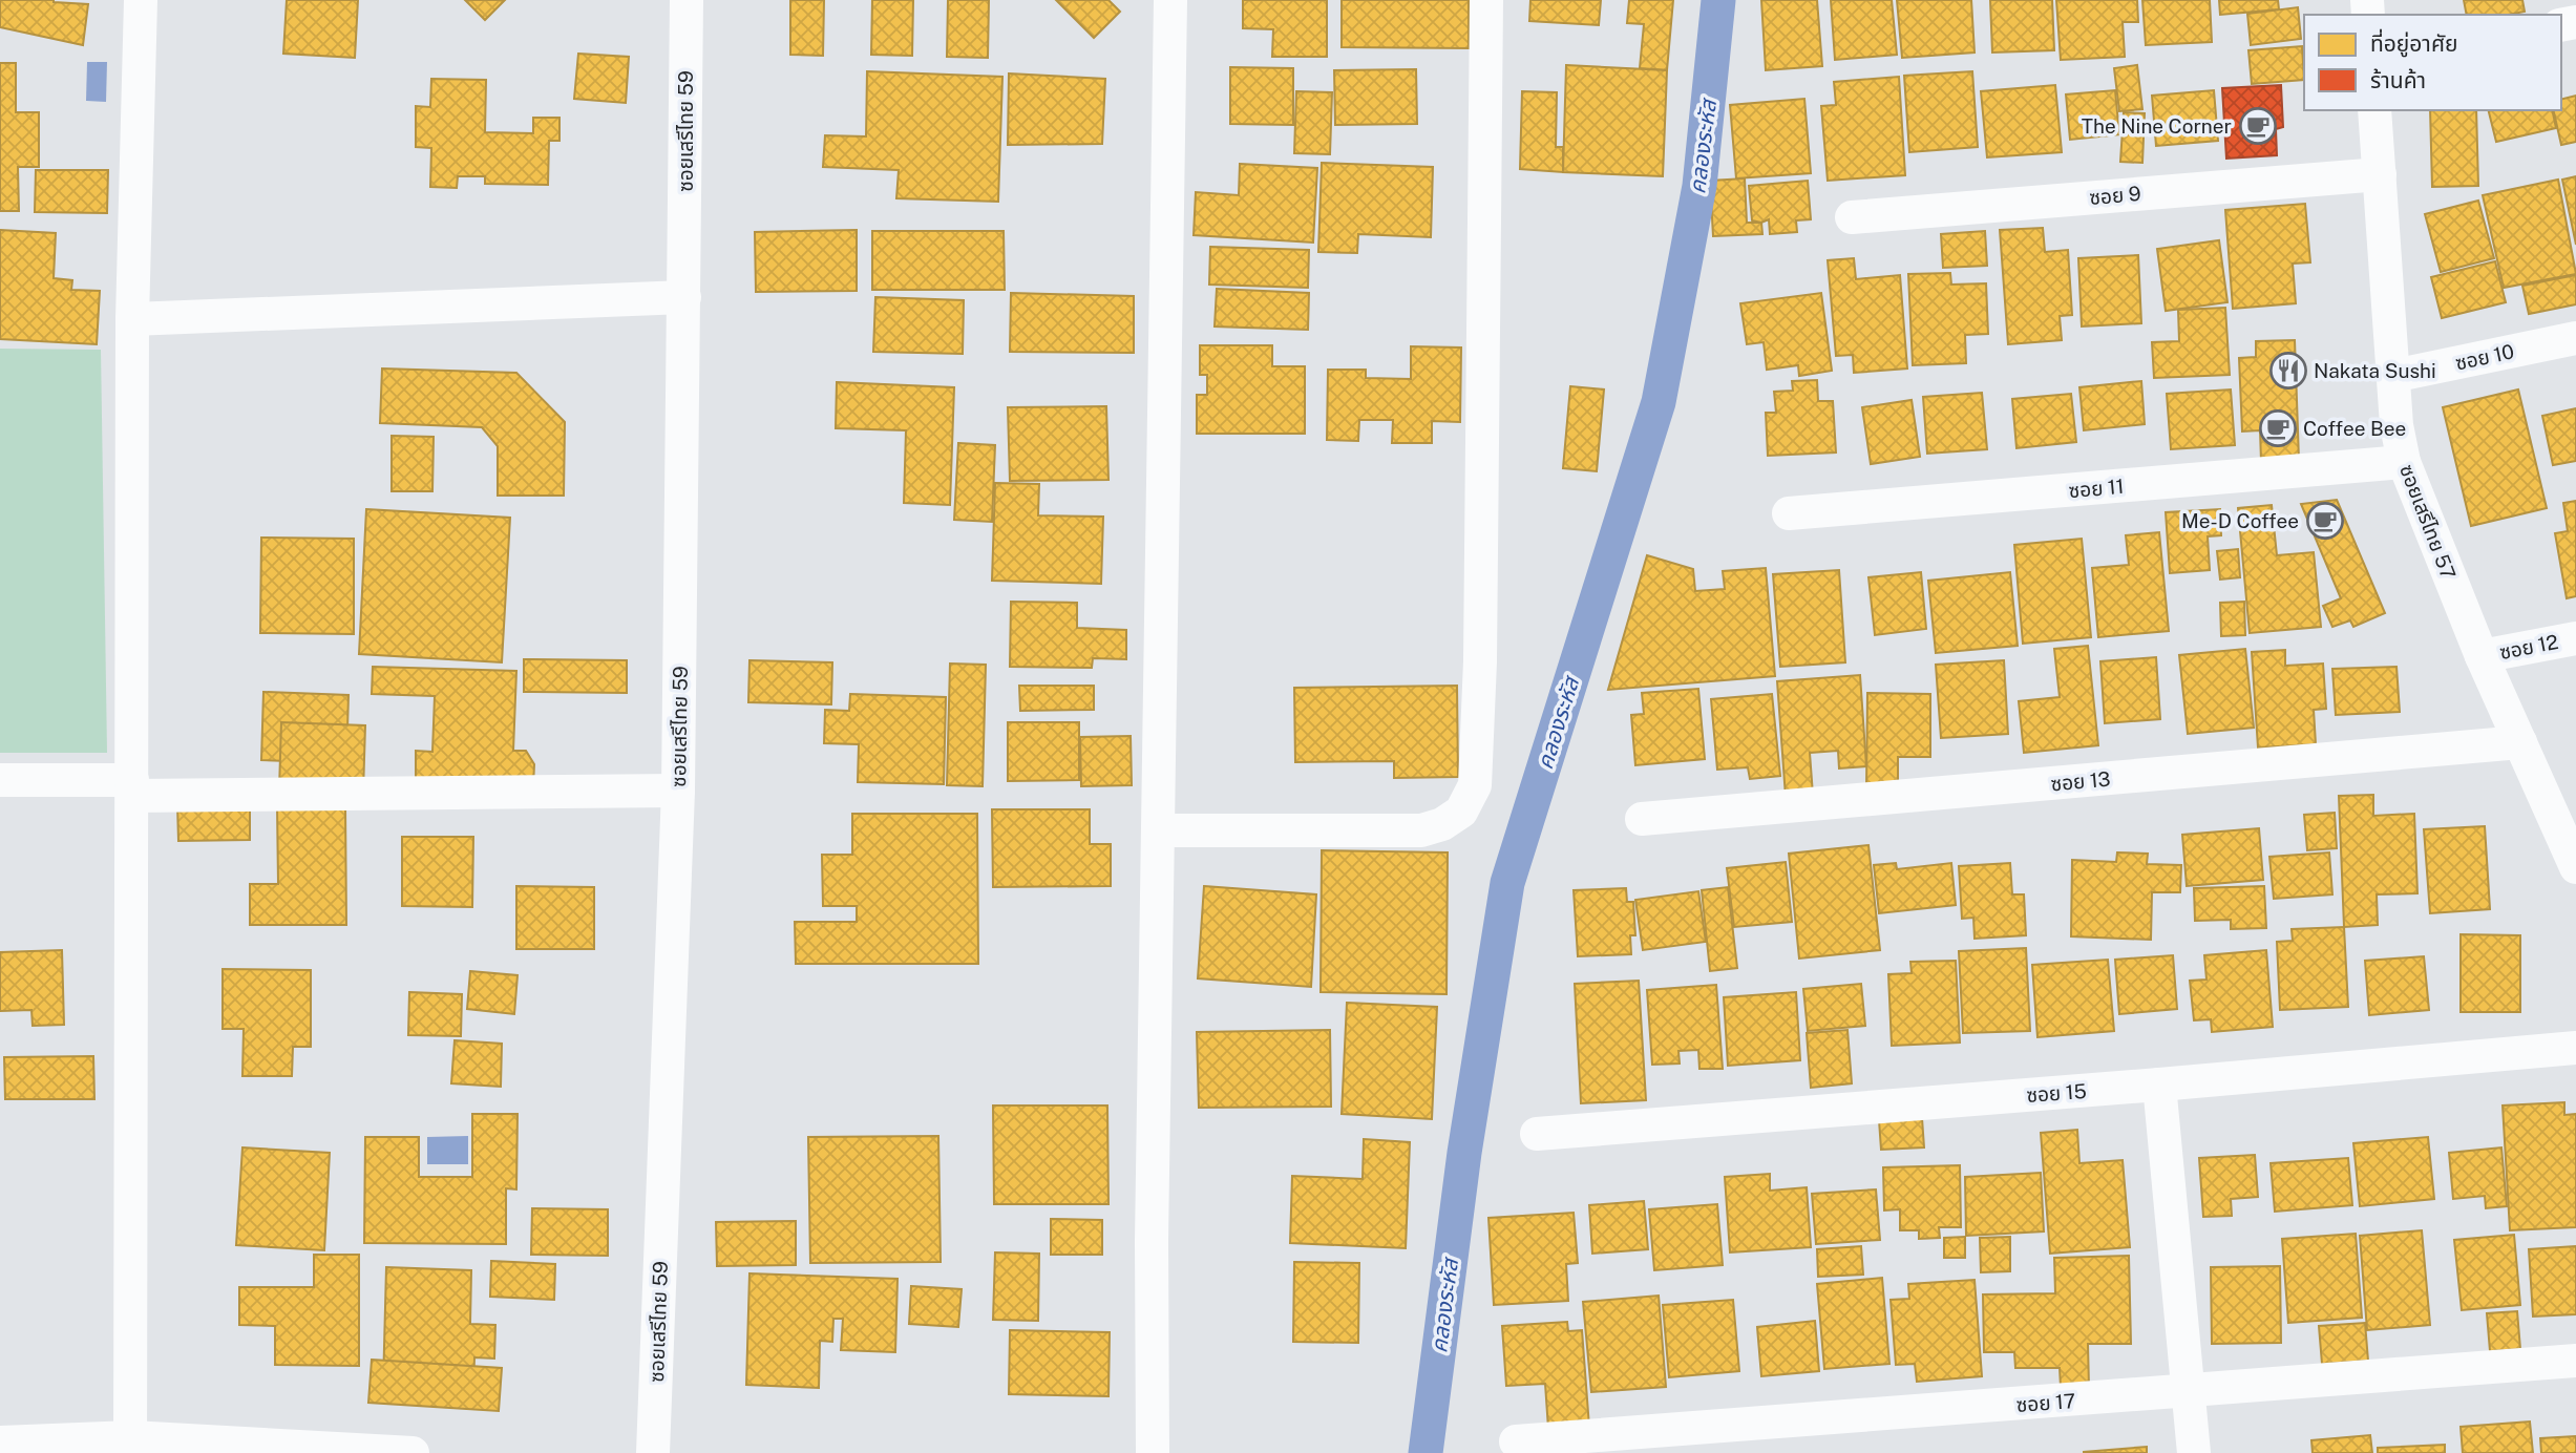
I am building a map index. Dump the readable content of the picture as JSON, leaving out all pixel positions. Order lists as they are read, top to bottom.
{
  "streets": {
    "street": [
      "ซอยเสรีไทย 59",
      "ซอย 9",
      "ซอย 10",
      "ซอย 11",
      "ซอยเสรีไทย 57",
      "ซอย 12",
      "ซอย 13",
      "ซอย 15",
      "ซอย 17"
    ]
  },
  "crossings": [
    ["ซอย 9", "ซอยเสรีไทย 57"],
    ["ซอย 10", "ซอยเสรีไทย 57"],
    ["ซอย 11", "ซอยเสรีไทย 57"],
    ["ซอยเสรีไทย 57", "ซอย 12"],
    ["ซอยเสรีไทย 57", "ซอย 13"]
  ],
  "water": ["คลองระหัส"],
  "places": {
    "cafe": ["The Nine Corner", "Coffee Bee", "Me-D Coffee"],
    "restaurant": ["Nakata Sushi"]
  },
  "legend": ["ที่อยู่อาศัย", "ร้านค้า"]
}
